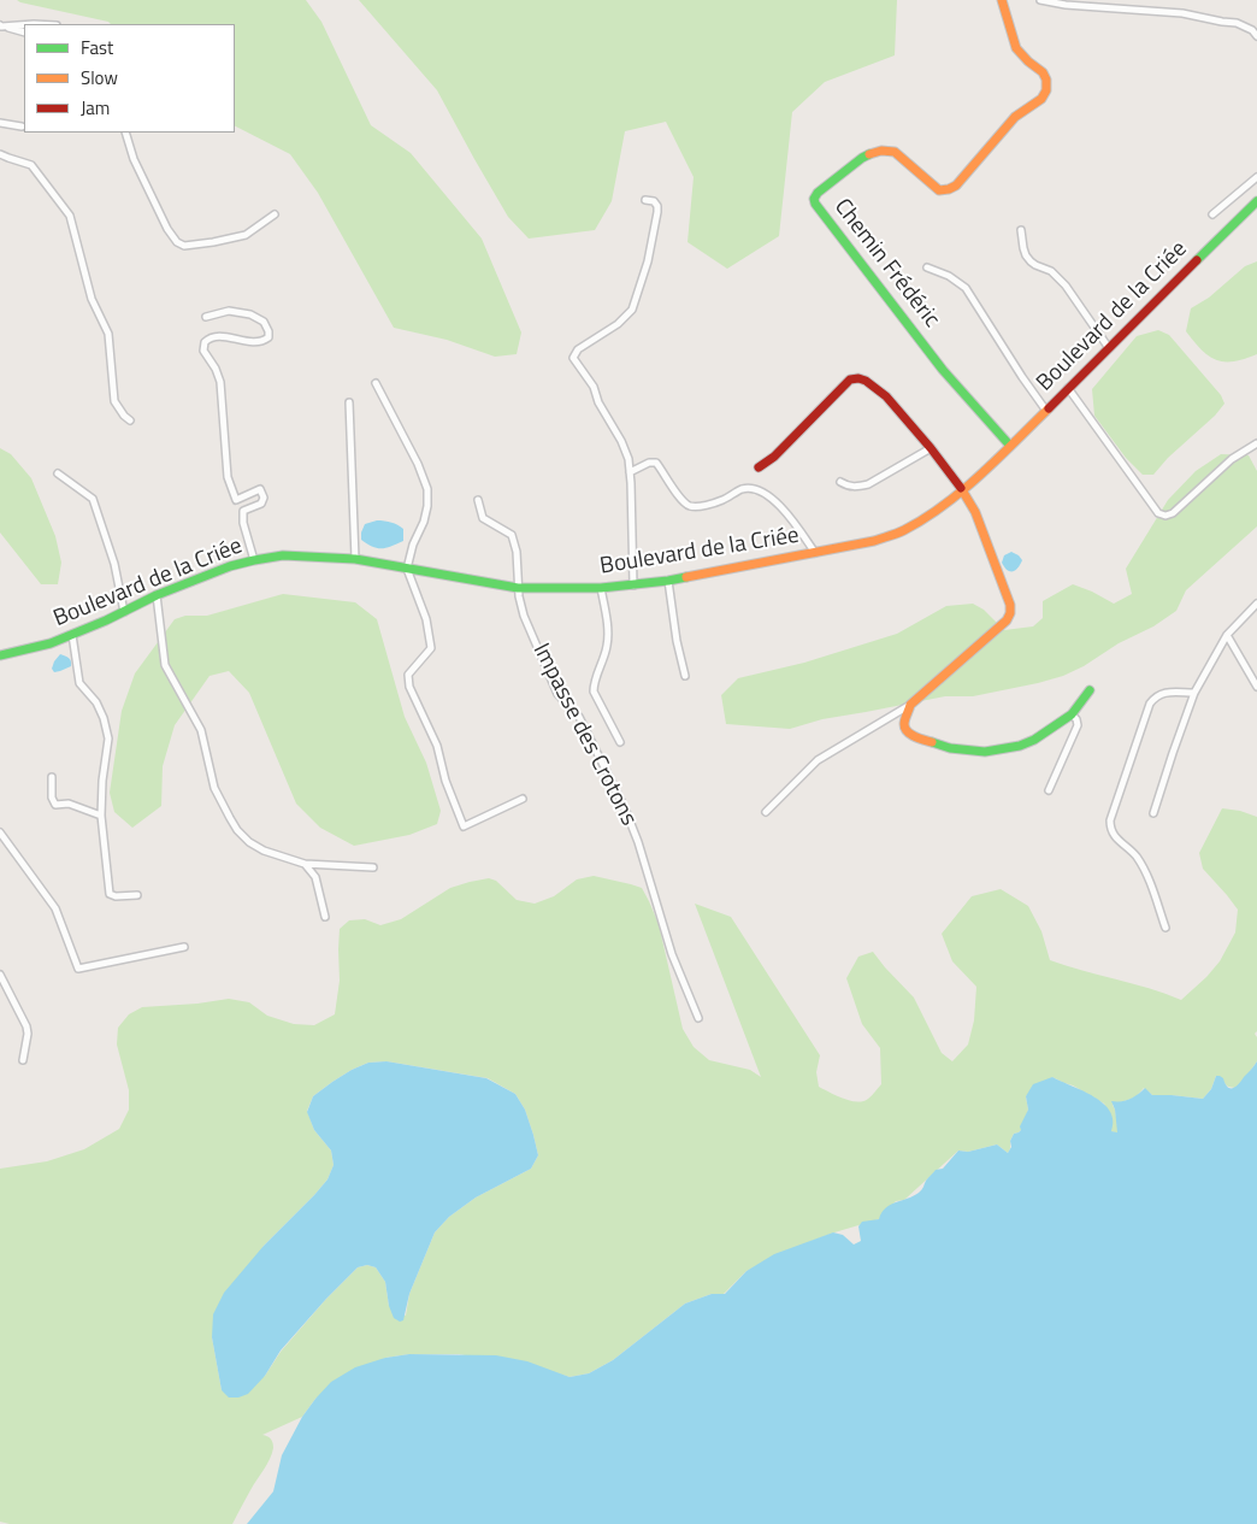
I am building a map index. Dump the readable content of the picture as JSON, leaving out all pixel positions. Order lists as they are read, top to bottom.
{
  "streets": {
    "street": ["Chemin Frédéric", "Boulevard de la Criée", "Impasse des Crotons"]
  },
  "crossings": [
    ["Chemin Frédéric", "Boulevard de la Criée"],
    ["Boulevard de la Criée", "Impasse des Crotons"]
  ],
  "legend": ["Fast", "Slow", "Jam"]
}
